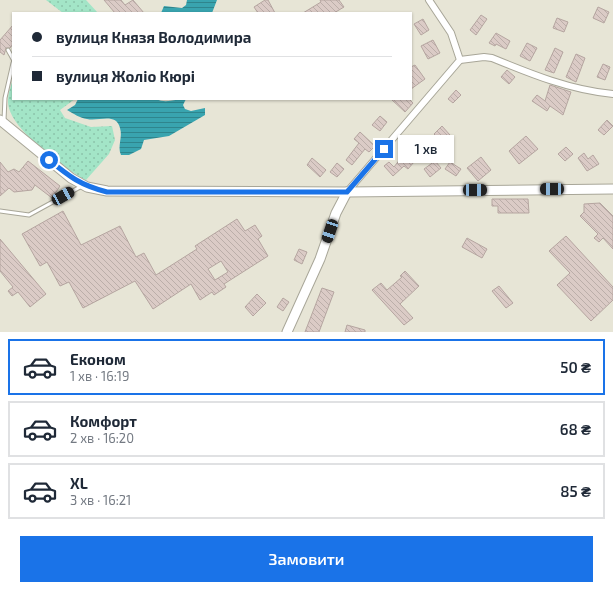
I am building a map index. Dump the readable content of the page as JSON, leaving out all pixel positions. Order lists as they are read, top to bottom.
{
  "page": {
    "banner": ["вулиця Князя Володимира", "вулиця Жоліо Кюрі"],
    "bubble": "1 хв",
    "list": [
      {
        "name": "Економ",
        "note": "1 хв · 16:19",
        "value": "50 ₴"
      },
      {
        "name": "Комфорт",
        "note": "2 хв · 16:20",
        "value": "68 ₴"
      },
      {
        "name": "XL",
        "note": "3 хв · 16:21",
        "value": "85 ₴"
      }
    ],
    "buttons": "Замовити"
  }
}
